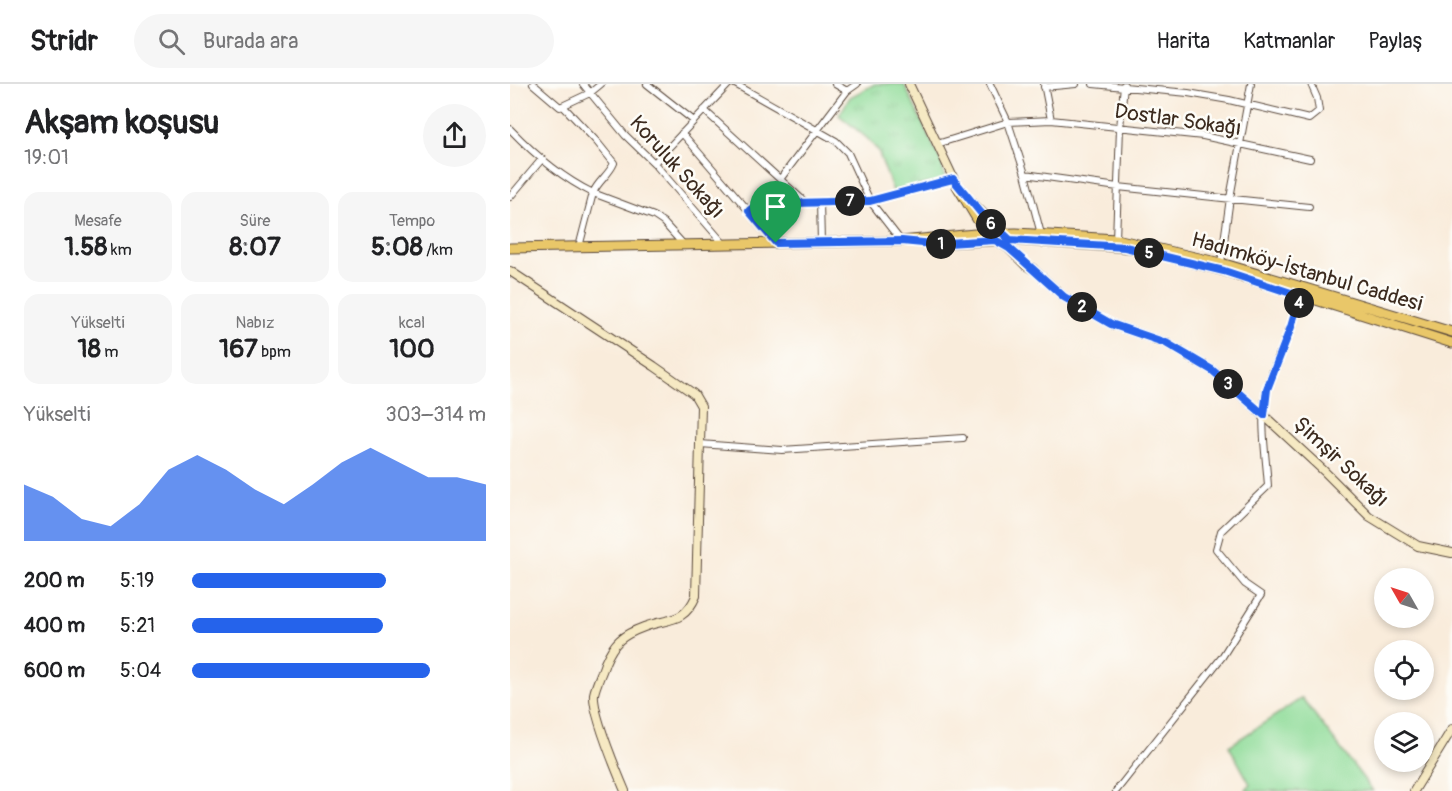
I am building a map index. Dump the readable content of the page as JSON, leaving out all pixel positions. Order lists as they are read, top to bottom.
{
  "streets": {
    "main road": ["Hadımköy-İstanbul Caddesi"],
    "street": ["Dostlar Sokağı", "Koruluk Sokağı", "Şimşir Sokağı"]
  },
  "crossings": [
    ["Koruluk Sokağı", "Hadımköy-İstanbul Caddesi"]
  ],
  "north": "top left",
  "page": {
    "header": "Stridr",
    "search": "Burada ara",
    "nav": ["Harita", "Katmanlar", "Paylaş"],
    "heading": ["Akşam koşusu", "19:01"],
    "stats": [
      ["Mesafe", "1.58 km"],
      ["Süre", "8:07"],
      ["Tempo", "5:08 /km"],
      ["Yükselti", "18 m"],
      ["Nabız", "167 bpm"],
      ["kcal", "100"]
    ],
    "pins": [
      "7",
      "6",
      "1",
      "5",
      "4",
      "2",
      "3"
    ],
    "chart": ["Yükselti", "303–314 m"],
    "list": [
      {
        "name": "200 m",
        "note": "5:19"
      },
      {
        "name": "400 m",
        "note": "5:21"
      },
      {
        "name": "600 m",
        "note": "5:04"
      }
    ]
  }
}
